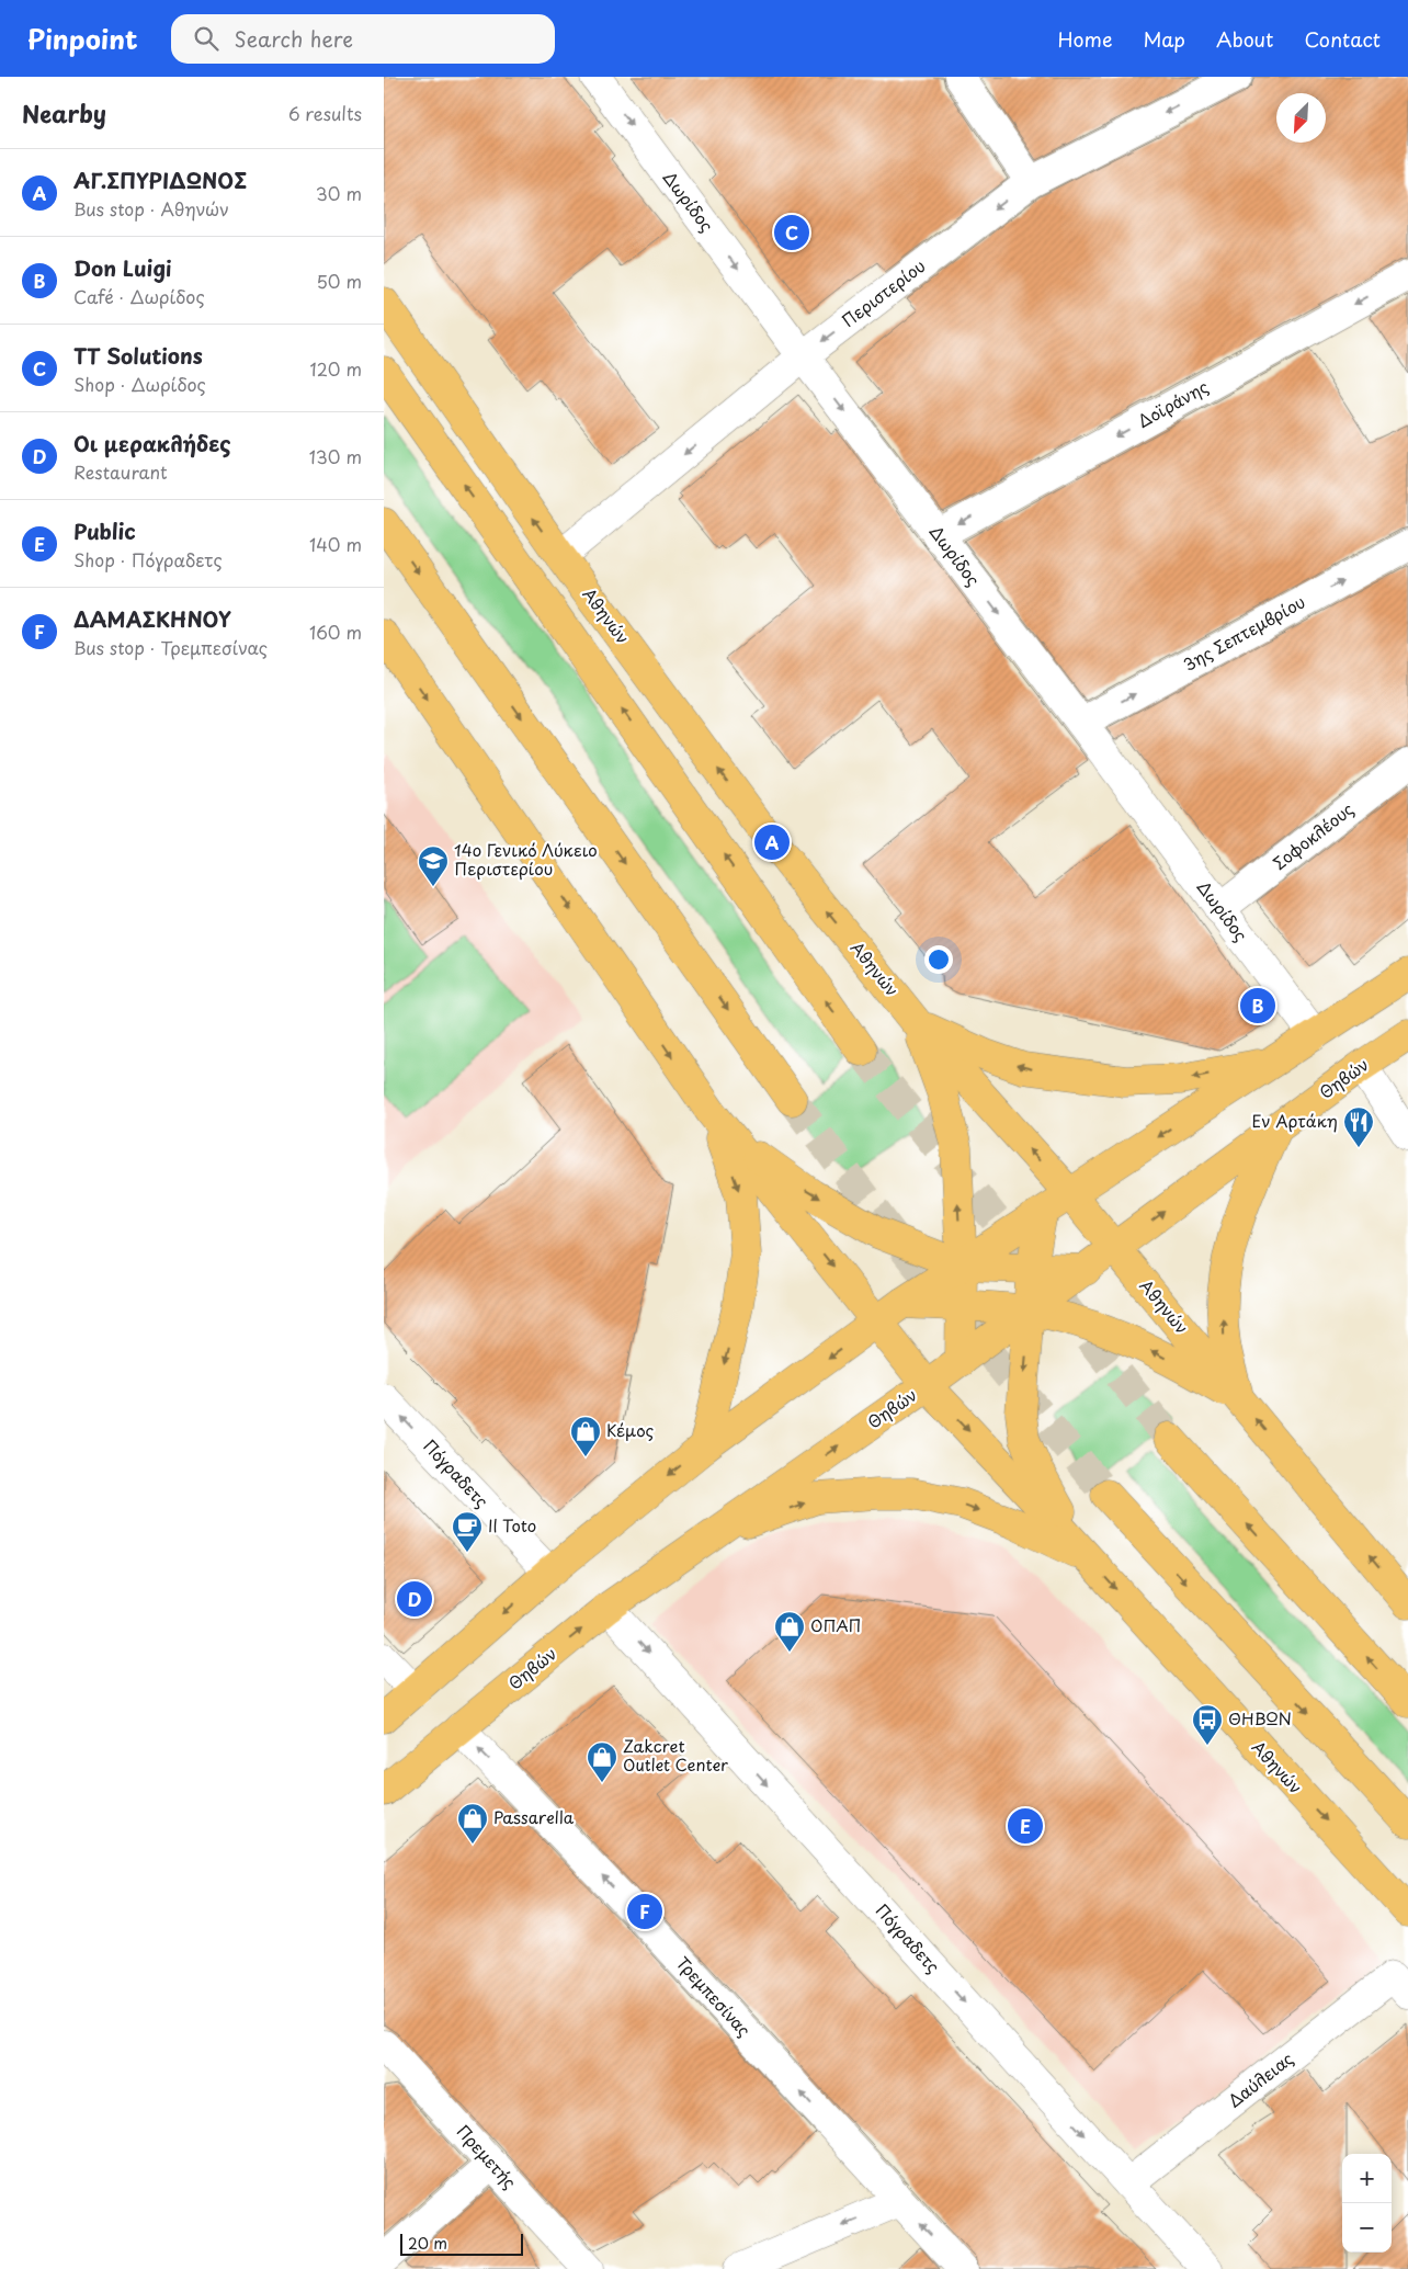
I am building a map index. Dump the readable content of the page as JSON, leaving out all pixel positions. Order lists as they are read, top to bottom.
{
  "streets": {
    "main road": ["Αθηνών", "Θηβών"],
    "street": [
      "Δωρίδος",
      "Περιστερίου",
      "Δοϊράνης",
      "3ης Σεπτεμβρίου",
      "Σοφοκλέους",
      "Πόγραδετς",
      "Τρεμπεσίνας",
      "Δαύλειας",
      "Πρεμετής"
    ]
  },
  "crossings": [
    ["Δωρίδος", "Περιστερίου"],
    ["Δωρίδος", "Δοϊράνης"],
    ["Δωρίδος", "3ης Σεπτεμβρίου"],
    ["Δωρίδος", "Σοφοκλέους"],
    ["Περιστερίου", "Αθηνών"],
    ["Αθηνών", "Θηβών"],
    ["Θηβών", "Πόγραδετς"],
    ["Θηβών", "Τρεμπεσίνας"],
    ["Πόγραδετς", "Δαύλειας"]
  ],
  "one_way": [
    "Δωρίδος",
    "Περιστερίου",
    "Δοϊράνης",
    "3ης Σεπτεμβρίου",
    "Τρεμπεσίνας"
  ],
  "places": {
    "school or university": ["14ο Γενικό Λύκειο Περιστερίου"],
    "restaurant": ["Εν Αρτάκη"],
    "shop": [
      "Κέμος",
      "ΟΠΑΠ",
      "Zakcret Outlet Center",
      "Passarella"
    ],
    "cafe": ["Il Toto"],
    "bus stop": ["ΘΗΒΏΝ"]
  },
  "scale_bar": "20 m",
  "north": "bottom left",
  "page": {
    "header": "Pinpoint",
    "search": "Search here",
    "nav": [
      "Home",
      "Map",
      "About",
      "Contact"
    ],
    "heading": ["Nearby", "6 results"],
    "list": [
      {
        "mark": "A",
        "name": "ΑΓ.ΣΠΥΡΙΔΩΝΟΣ",
        "note": "Bus stop · Αθηνών",
        "value": "30 m"
      },
      {
        "mark": "B",
        "name": "Don Luigi",
        "note": "Café · Δωρίδος",
        "value": "50 m"
      },
      {
        "mark": "C",
        "name": "TT Solutions",
        "note": "Shop · Δωρίδος",
        "value": "120 m"
      },
      {
        "mark": "D",
        "name": "Οι μερακλήδες",
        "note": "Restaurant",
        "value": "130 m"
      },
      {
        "mark": "E",
        "name": "Public",
        "note": "Shop · Πόγραδετς",
        "value": "140 m"
      },
      {
        "mark": "F",
        "name": "ΔΑΜΑΣΚΗΝΟΥ",
        "note": "Bus stop · Τρεμπεσίνας",
        "value": "160 m"
      }
    ],
    "pins": [
      "C",
      "A",
      "B",
      "D",
      "E",
      "F"
    ],
    "map_buttons": ["+", "−"],
    "scale": "20 m"
  }
}
